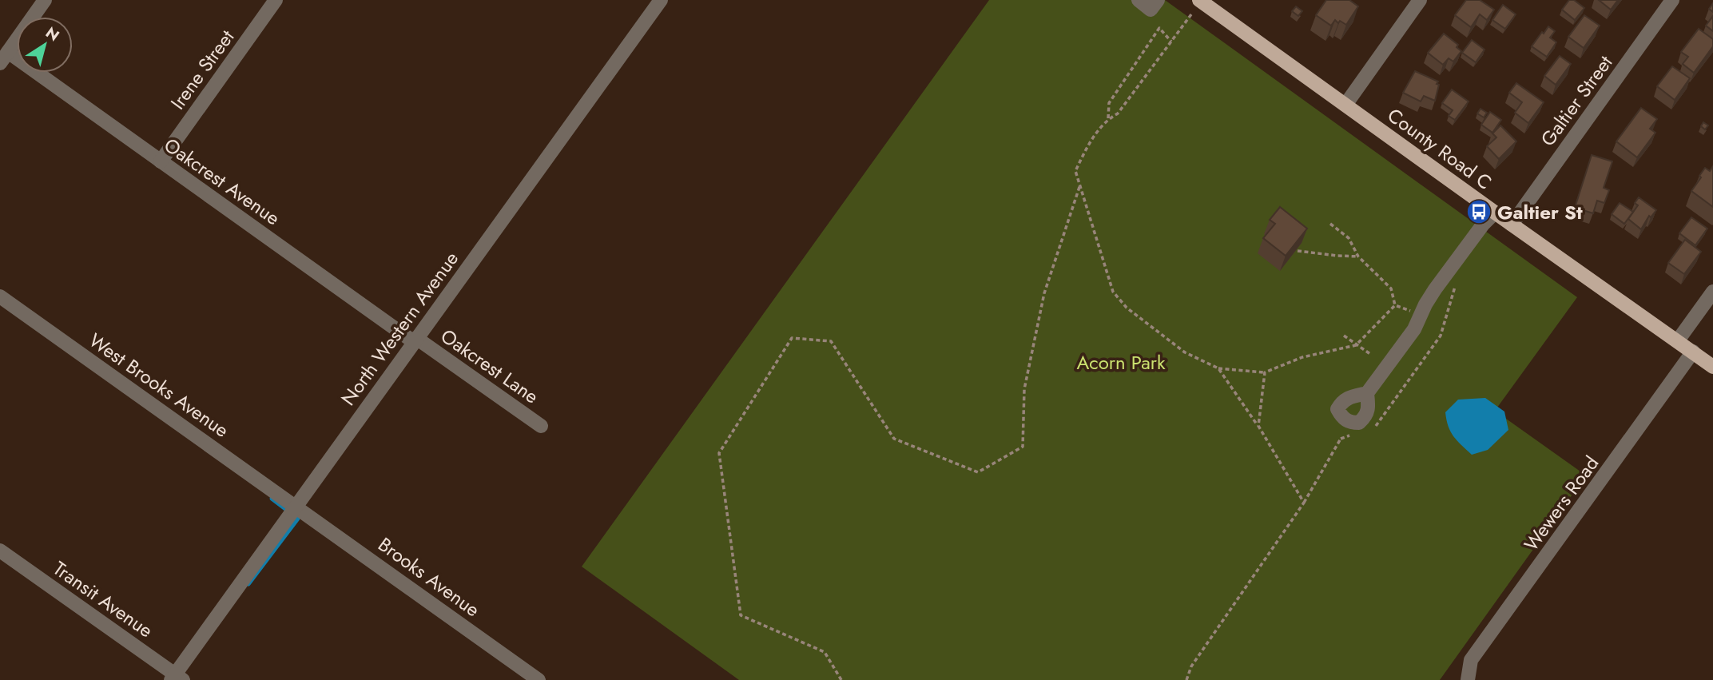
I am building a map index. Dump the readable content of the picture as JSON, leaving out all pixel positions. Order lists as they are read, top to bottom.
{
  "streets": {
    "main road": ["County Road C"],
    "street": [
      "Irene Street",
      "Galtier Street",
      "Oakcrest Avenue",
      "North Western Avenue",
      "Oakcrest Lane",
      "West Brooks Avenue",
      "Wewers Road",
      "Brooks Avenue",
      "Transit Avenue"
    ]
  },
  "crossings": [
    ["Irene Street", "Oakcrest Avenue"],
    ["Galtier Street", "County Road C"],
    ["County Road C", "Wewers Road"],
    ["Oakcrest Avenue", "North Western Avenue"],
    ["Oakcrest Avenue", "Oakcrest Lane"],
    ["North Western Avenue", "Oakcrest Lane"],
    ["North Western Avenue", "West Brooks Avenue"],
    ["North Western Avenue", "Brooks Avenue"],
    ["North Western Avenue", "Transit Avenue"],
    ["West Brooks Avenue", "Brooks Avenue"]
  ],
  "parks": ["Acorn Park"],
  "places": {
    "bus stop": ["Galtier St"]
  },
  "north": "top right"
}
